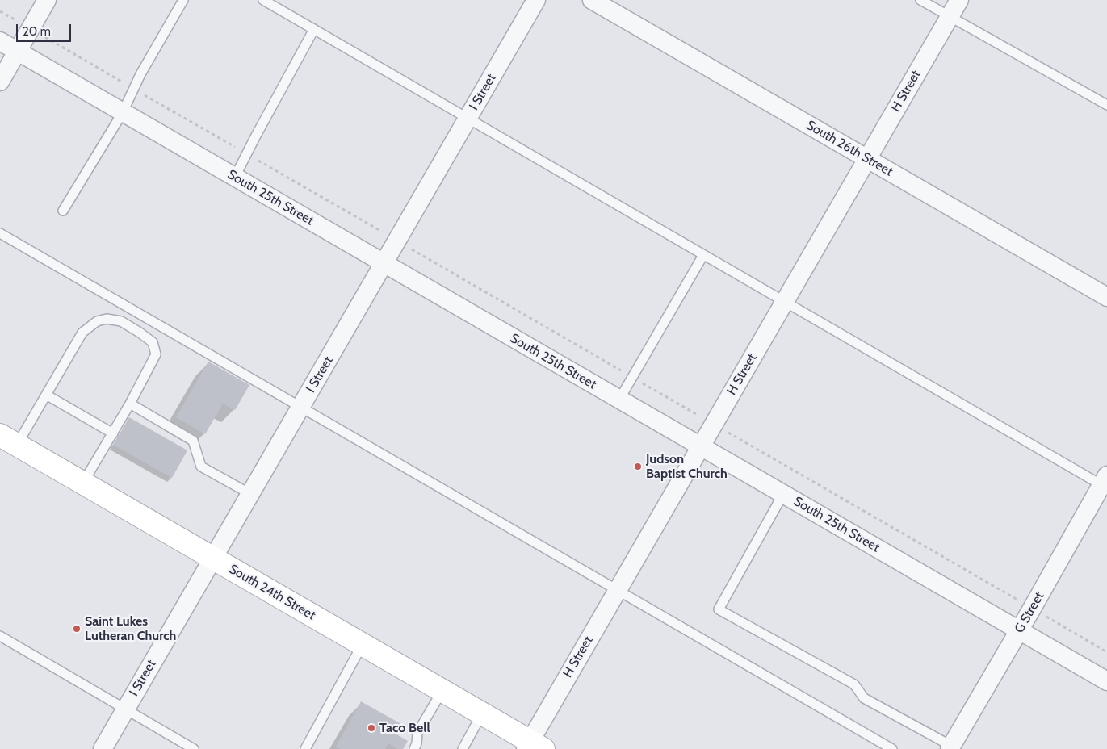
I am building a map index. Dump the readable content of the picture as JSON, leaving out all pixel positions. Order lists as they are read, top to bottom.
{
  "streets": {
    "main road": ["South 24th Street"],
    "street": [
      "H Street",
      "I Street",
      "South 26th Street",
      "South 25th Street",
      "G Street"
    ]
  },
  "crossings": [
    ["H Street", "South 26th Street"],
    ["H Street", "South 25th Street"],
    ["H Street", "South 24th Street"],
    ["I Street", "South 25th Street"],
    ["I Street", "South 24th Street"],
    ["South 25th Street", "G Street"]
  ],
  "places": ["Judson Baptist Church", "Saint Lukes Lutheran Church", "Taco Bell"],
  "scale_bar": "20 m"
}
